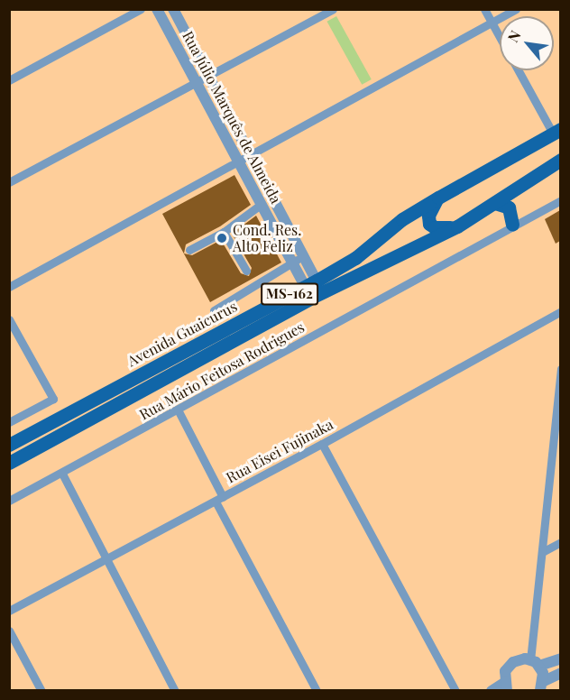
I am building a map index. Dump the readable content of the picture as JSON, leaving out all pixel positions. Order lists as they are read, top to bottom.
{
  "streets": {
    "main road": ["MS-162", "Avenida Guaicurus"],
    "street": ["Rua Júlio Marquês de Almeida", "Rua Mário Feitosa Rodrigues", "Rua Eisei Fujinaka"]
  },
  "crossings": [
    ["Rua Júlio Marquês de Almeida", "Avenida Guaicurus"]
  ],
  "places": ["Cond. Res. Alto Feliz"],
  "north": "top left"
}
